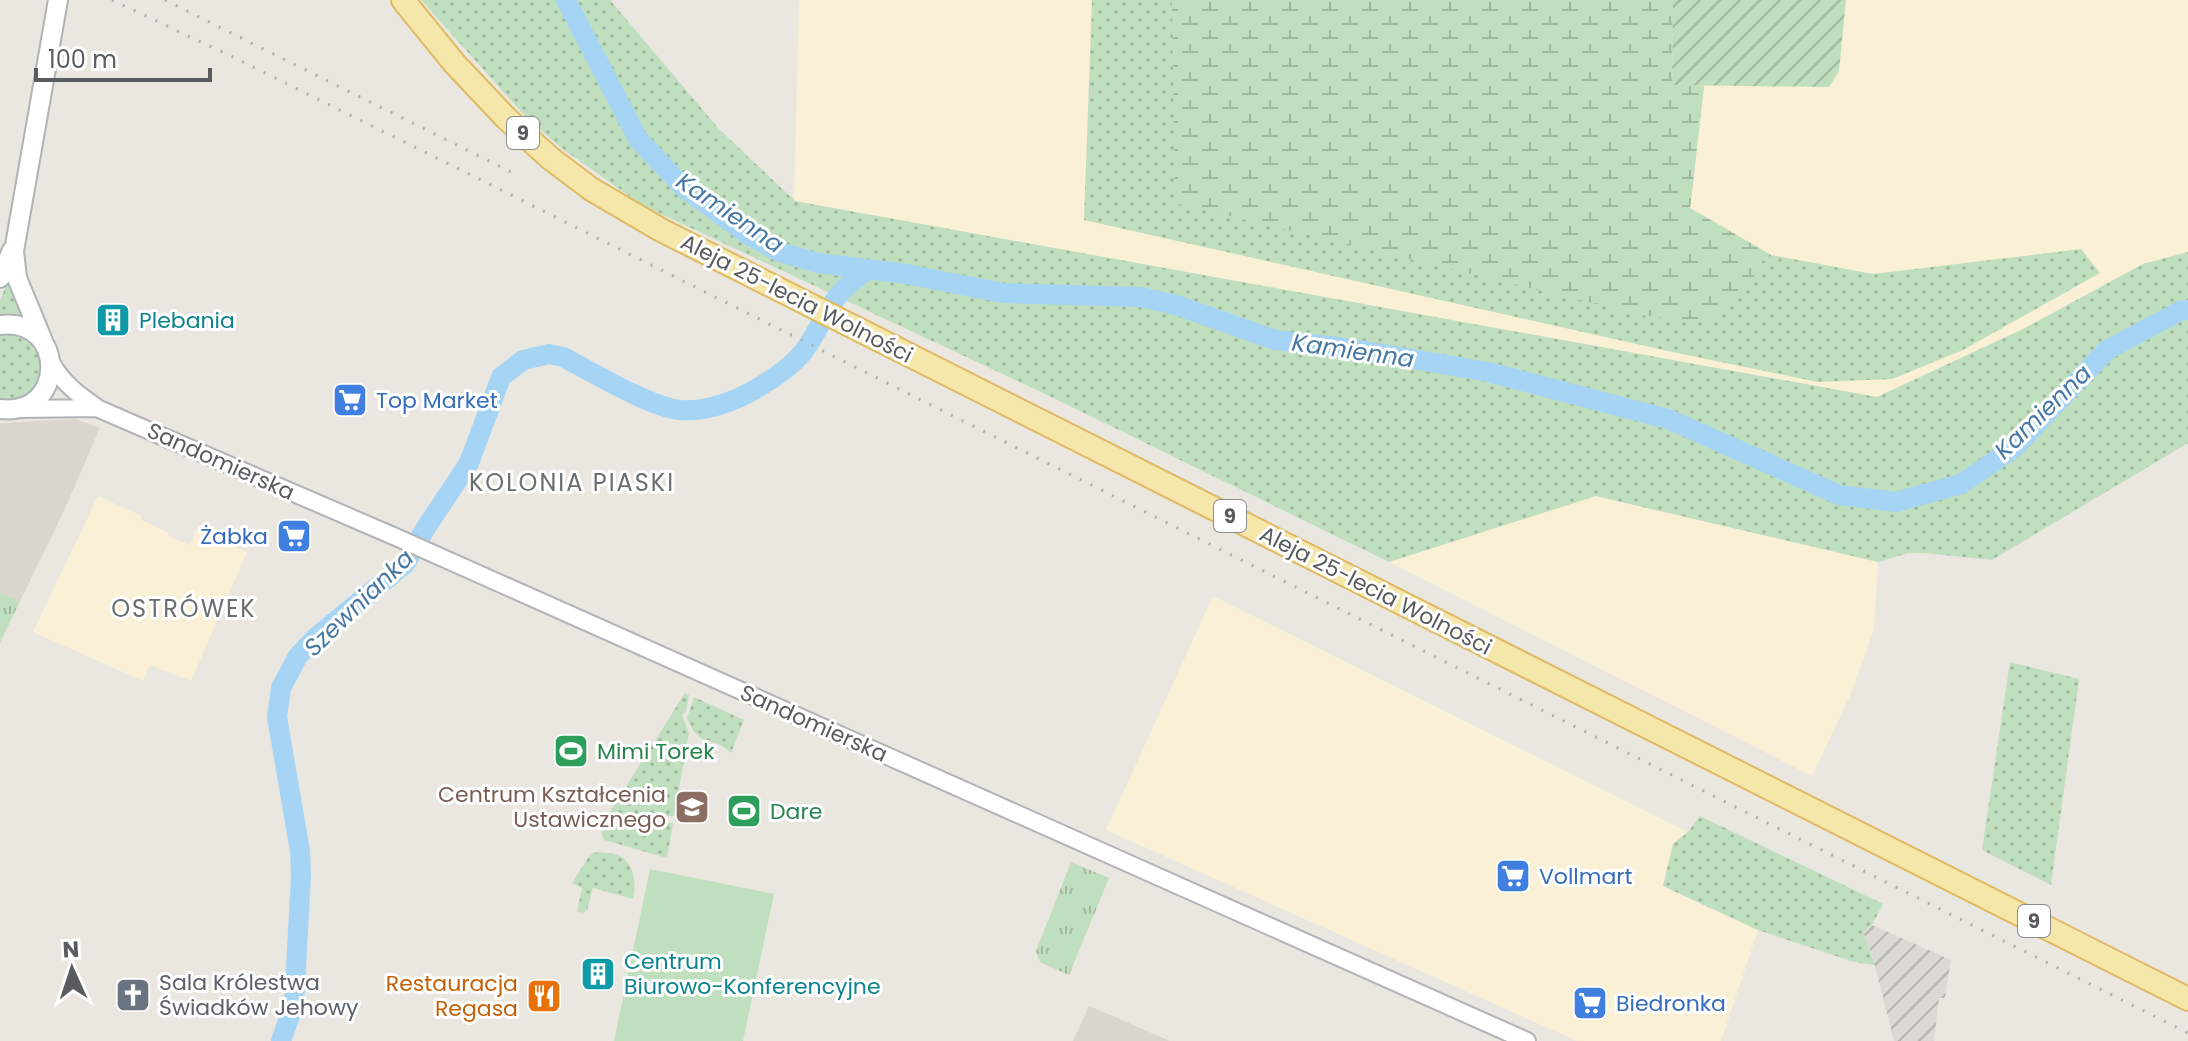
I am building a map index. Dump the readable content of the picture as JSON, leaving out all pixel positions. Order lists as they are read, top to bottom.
{
  "streets": {
    "main road": ["9", "Aleja 25-lecia Wolności"],
    "street": ["Sandomierska"]
  },
  "districts": ["KOLONIA PIASKI", "OSTRÓWEK"],
  "water": ["Kamienna", "Szewnianka"],
  "places": {
    "building": ["Plebania", "Centrum Biurowo-Konferencyjne"],
    "supermarket": [
      "Top Market",
      "Żabka",
      "Vollmart",
      "Biedronka"
    ],
    "sports": ["Mimi Torek", "Dare"],
    "school or university": ["Centrum Kształcenia Ustawicznego"],
    "church": ["Sala Królestwa Świadków Jehowy"],
    "restaurant": ["Restauracja Regasa"]
  },
  "scale_bar": "100 m",
  "north": "top"
}
